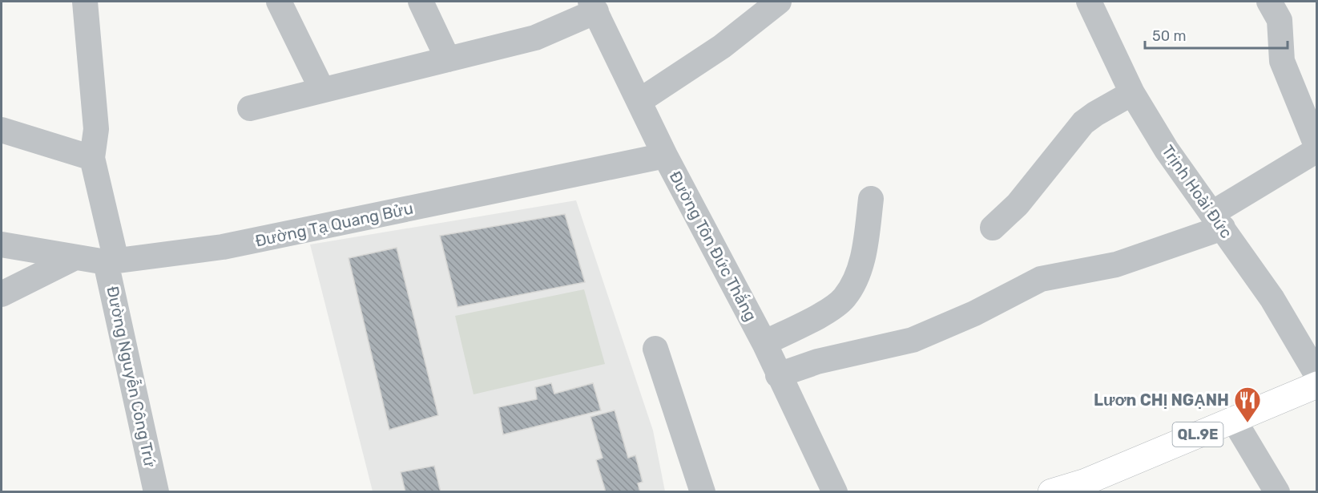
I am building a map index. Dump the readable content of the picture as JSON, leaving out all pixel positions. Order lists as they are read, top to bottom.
{
  "streets": {
    "main road": ["QL.9E"],
    "street": [
      "Trịnh Hoài Đức",
      "Đường Tạ Quang Bửu",
      "Đường Tôn Đức Thắng",
      "Đường Nguyễn Công Trứ"
    ]
  },
  "crossings": [
    ["Đường Tạ Quang Bửu", "Đường Tôn Đức Thắng"],
    ["Đường Tạ Quang Bửu", "Đường Nguyễn Công Trứ"]
  ],
  "places": {
    "restaurant": ["Lươn CHỊ NGẠNH"]
  },
  "scale_bar": "50 m"
}
